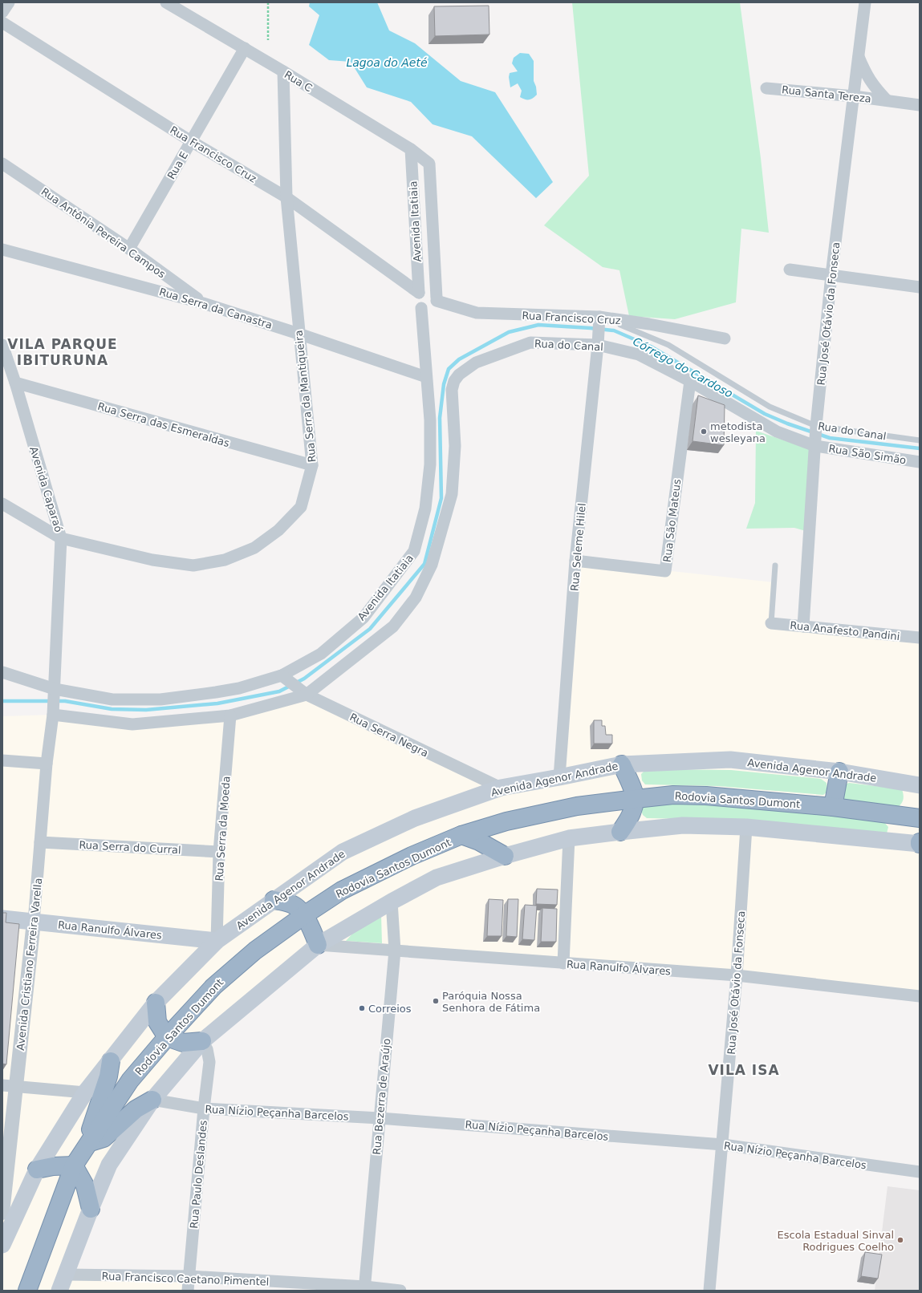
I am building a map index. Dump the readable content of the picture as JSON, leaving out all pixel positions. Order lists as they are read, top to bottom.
{
  "streets": {
    "highway": ["Rodovia Santos Dumont"],
    "main road": ["Avenida Agenor Andrade", "Rua Ranulfo Álvares"],
    "street": [
      "Rua C",
      "Rua Santa Tereza",
      "Rua Francisco Cruz",
      "Rua E",
      "Avenida Itatiaia",
      "Rua Antônia Pereira Campos",
      "Rua Serra da Canastra",
      "Rua José Otávio da Fonseca",
      "Rua do Canal",
      "Rua Serra da Mantiqueira",
      "Rua Serra das Esmeraldas",
      "Rua São Simão",
      "Avenida Caparaó",
      "Rua São Mateus",
      "Rua Seleme Hilel",
      "Rua Anafesto Pandini",
      "Rua Serra Negra",
      "Rua Serra da Moeda",
      "Rua Serra do Curral",
      "Avenida Cristiano Ferreira Varella",
      "Rua Bezerra de Araújo",
      "Rua Nízio Peçanha Barcelos",
      "Rua Paulo Deslandes",
      "Rua Francisco Caetano Pimentel"
    ]
  },
  "crossings": [
    ["Rua C", "Rua E"],
    ["Rua C", "Avenida Itatiaia"],
    ["Rua C", "Rua Serra da Mantiqueira"],
    ["Rua Santa Tereza", "Rua José Otávio da Fonseca"],
    ["Rua Francisco Cruz", "Rua E"],
    ["Rua Francisco Cruz", "Avenida Itatiaia"],
    ["Rua Francisco Cruz", "Rua do Canal"],
    ["Rua Francisco Cruz", "Rua Serra da Mantiqueira"],
    ["Rua Francisco Cruz", "Rua Seleme Hilel"],
    ["Rua E", "Rua Antônia Pereira Campos"],
    ["Avenida Itatiaia", "Rua Serra da Canastra"],
    ["Avenida Itatiaia", "Avenida Caparaó"],
    ["Avenida Itatiaia", "Rua Serra Negra"],
    ["Rua Antônia Pereira Campos", "Rua Serra da Canastra"],
    ["Rua Serra da Canastra", "Rua Serra da Mantiqueira"],
    ["Rua José Otávio da Fonseca", "Rua do Canal"],
    ["Rua José Otávio da Fonseca", "Rua São Simão"],
    ["Rua José Otávio da Fonseca", "Rua Anafesto Pandini"],
    ["Rua José Otávio da Fonseca", "Rua Ranulfo Álvares"],
    ["Rua José Otávio da Fonseca", "Rua Nízio Peçanha Barcelos"],
    ["Rua do Canal", "Rua São Simão"],
    ["Rua do Canal", "Rua São Mateus"],
    ["Rua do Canal", "Rua Seleme Hilel"],
    ["Rua do Canal", "Rua Serra Negra"],
    ["Rua Serra da Mantiqueira", "Rua Serra das Esmeraldas"],
    ["Rua Serra da Mantiqueira", "Avenida Caparaó"],
    ["Rua Serra das Esmeraldas", "Avenida Caparaó"],
    ["Avenida Caparaó", "Avenida Cristiano Ferreira Varella"],
    ["Rua São Mateus", "Rua Seleme Hilel"],
    ["Rua Seleme Hilel", "Avenida Agenor Andrade"],
    ["Rua Serra Negra", "Avenida Agenor Andrade"],
    ["Avenida Agenor Andrade", "Rua Serra da Moeda"],
    ["Avenida Agenor Andrade", "Rua Ranulfo Álvares"],
    ["Rua Serra da Moeda", "Rua Serra do Curral"],
    ["Rua Serra da Moeda", "Rua Ranulfo Álvares"],
    ["Rua Serra do Curral", "Avenida Cristiano Ferreira Varella"],
    ["Rua Ranulfo Álvares", "Avenida Cristiano Ferreira Varella"],
    ["Rua Ranulfo Álvares", "Rua Bezerra de Araújo"],
    ["Rua Bezerra de Araújo", "Rua Nízio Peçanha Barcelos"],
    ["Rua Bezerra de Araújo", "Rua Francisco Caetano Pimentel"],
    ["Rua Nízio Peçanha Barcelos", "Rua Paulo Deslandes"],
    ["Rua Paulo Deslandes", "Rua Francisco Caetano Pimentel"]
  ],
  "districts": ["VILA PARQUE IBITURUNA", "VILA ISA"],
  "water": ["Lagoa do Aeté", "Córrego do Cardoso"],
  "places": [
    "metodista wesleyana",
    "Paróquia Nossa Senhora de Fátima",
    "Correios",
    "Escola Estadual Sinval Rodrigues Coelho"
  ]
}
